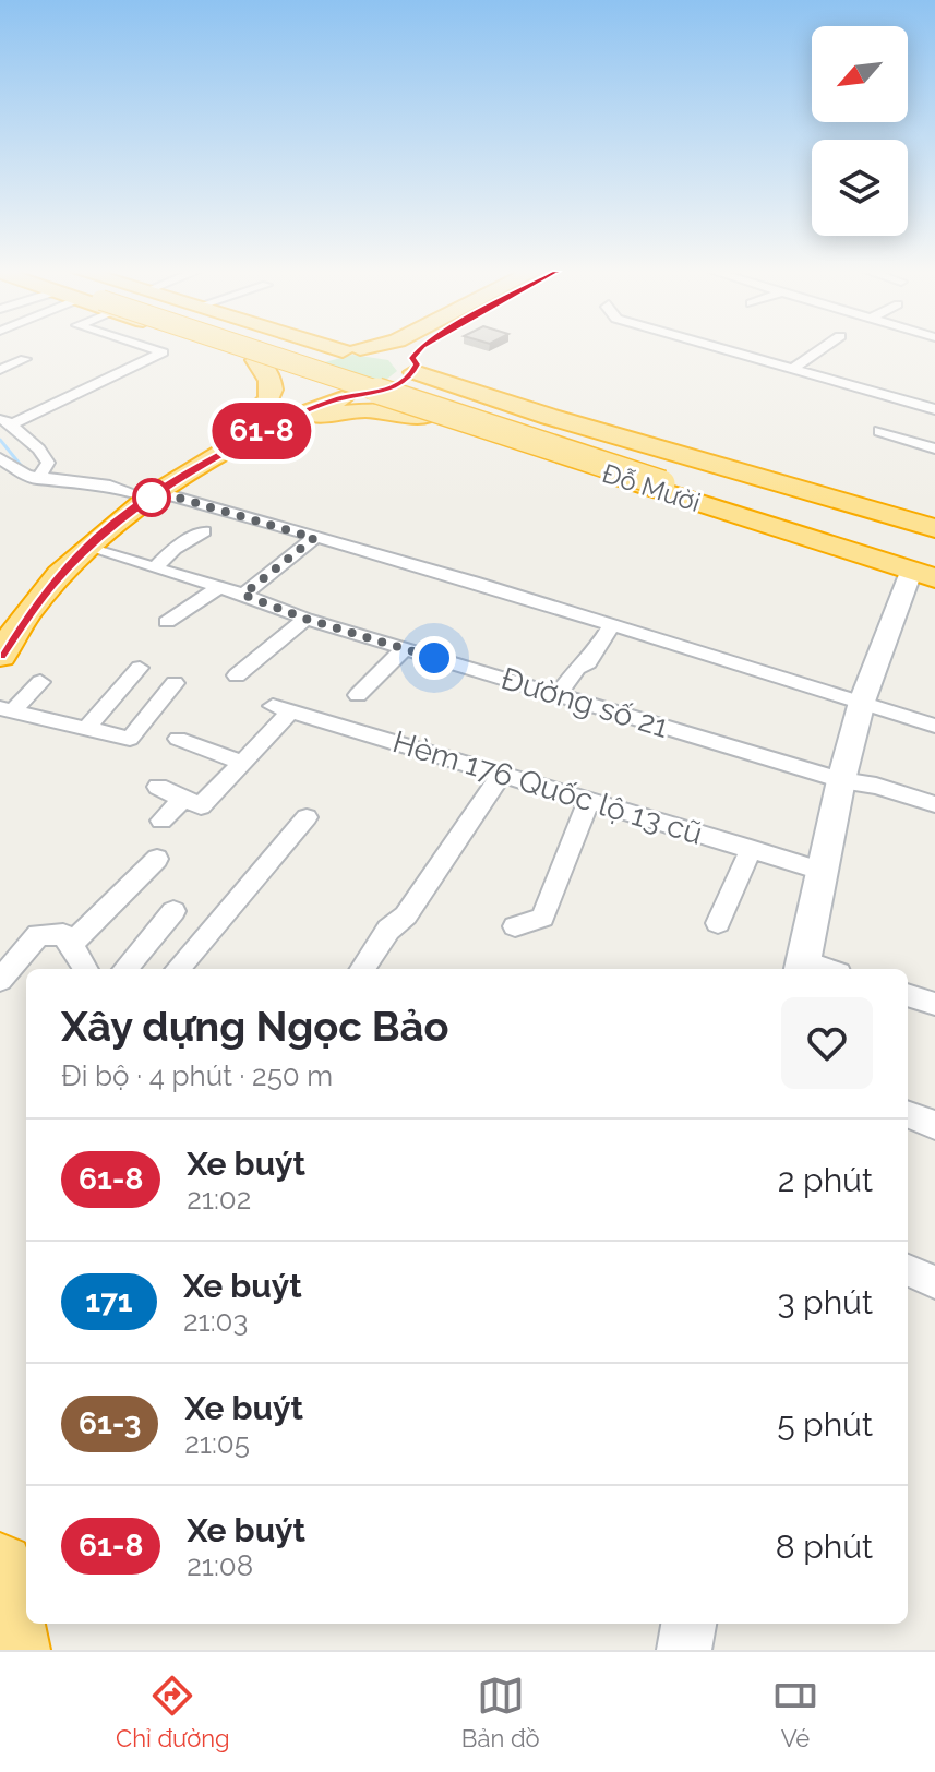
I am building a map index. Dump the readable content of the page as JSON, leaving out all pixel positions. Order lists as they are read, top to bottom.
{
  "streets": {
    "highway": ["Đỗ Mười"],
    "street": ["Đường số 21", "Hèm 176 Quốc lộ 13 cũ"]
  },
  "lines": ["bus line 61-8"],
  "north": "bottom left",
  "page": {
    "on_map": "61-8",
    "heading": ["Xây dựng Ngọc Bảo", "Đi bộ · 4 phút · 250 m"],
    "list": [
      {
        "mark": "61-8",
        "name": "Xe buýt",
        "note": "21:02",
        "value": "2 phút"
      },
      {
        "mark": "171",
        "name": "Xe buýt",
        "note": "21:03",
        "value": "3 phút"
      },
      {
        "mark": "61-3",
        "name": "Xe buýt",
        "note": "21:05",
        "value": "5 phút"
      },
      {
        "mark": "61-8",
        "name": "Xe buýt",
        "note": "21:08",
        "value": "8 phút"
      }
    ],
    "tabs": ["Chỉ đường", "Bản đồ", "Vé"]
  }
}
